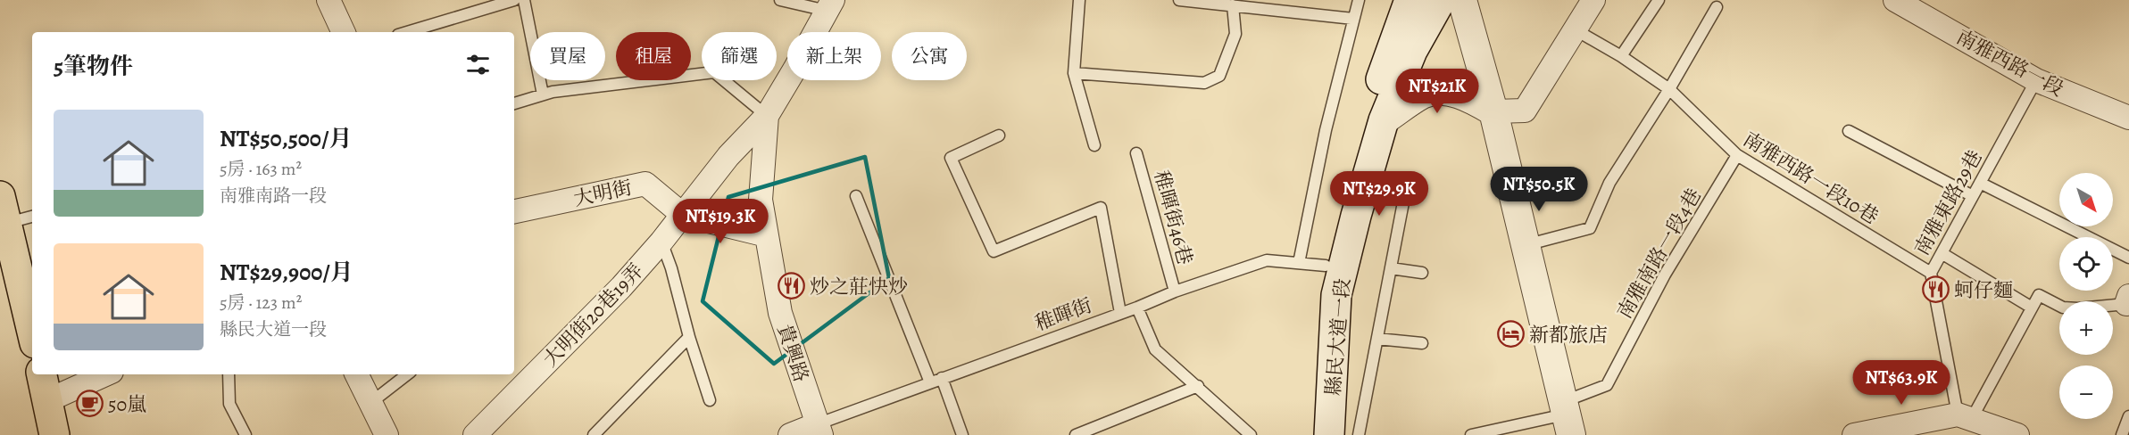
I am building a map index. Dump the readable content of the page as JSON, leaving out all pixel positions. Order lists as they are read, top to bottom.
{
  "streets": {
    "main road": ["縣民大道一段"],
    "street": [
      "南雅西路一段",
      "大明街",
      "大明街20巷19弄",
      "貴興路"
    ],
    "lane": [
      "南雅西路一段10巷",
      "南雅東路29巷",
      "稚暉街46巷",
      "南雅南路一段4巷",
      "稚暉街"
    ]
  },
  "crossings": [
    ["南雅西路一段", "南雅東路29巷"],
    ["南雅西路一段10巷", "南雅東路29巷"],
    ["南雅西路一段10巷", "南雅南路一段4巷"],
    ["大明街", "大明街20巷19弄"],
    ["稚暉街46巷", "稚暉街"],
    ["稚暉街", "縣民大道一段"],
    ["稚暉街", "貴興路"],
    ["大明街20巷19弄", "貴興路"]
  ],
  "places": {
    "restaurant": ["炒之莊快炒", "蚵仔麵"],
    "hotel": ["新都旅店"],
    "cafe": ["50嵐"]
  },
  "north": "bottom right",
  "page": {
    "chip": [
      "買屋",
      "租屋",
      "篩選",
      "新上架",
      "公寓"
    ],
    "heading": "5筆物件",
    "price": [
      "NT$21K",
      "NT$50.5K",
      "NT$29.9K",
      "NT$19.3K",
      "NT$63.9K"
    ],
    "list": [
      {
        "name": "NT$50,500/月",
        "note": "5房 · 163 m² · 南雅南路一段"
      },
      {
        "name": "NT$29,900/月",
        "note": "5房 · 123 m² · 縣民大道一段"
      }
    ],
    "map_buttons": ["+", "−"]
  }
}
